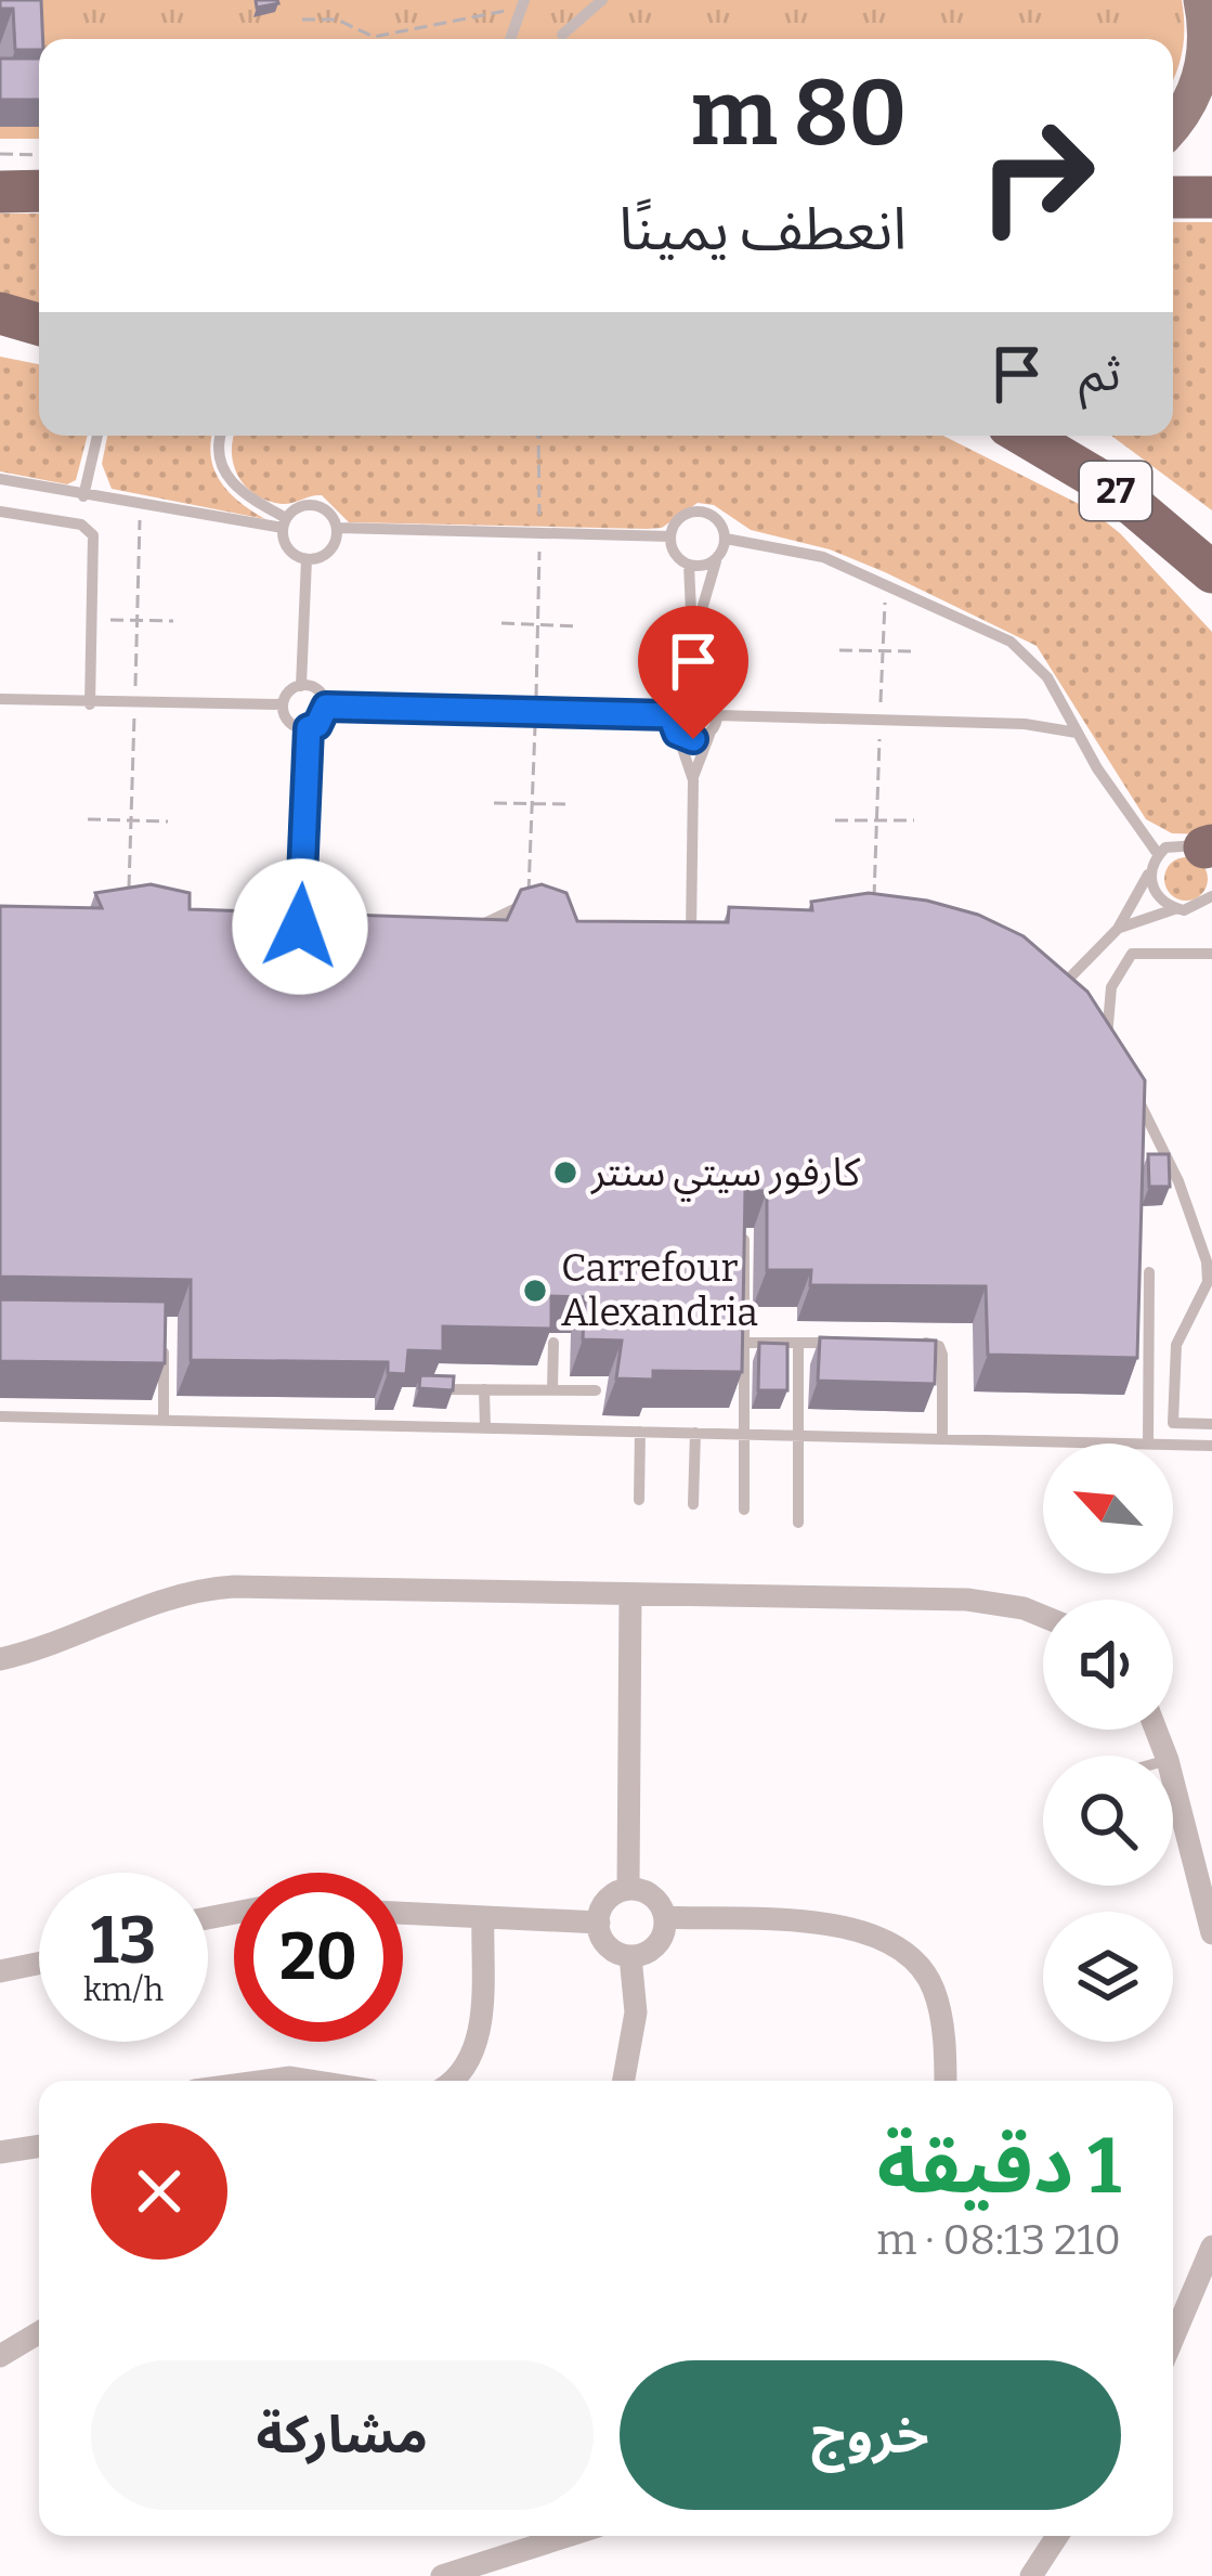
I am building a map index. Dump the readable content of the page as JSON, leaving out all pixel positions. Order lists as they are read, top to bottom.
{
  "streets": {
    "highway": ["27"]
  },
  "places": ["كارفور سيتي سنتر", "Carrefour Alexandria"],
  "north": "top left",
  "page": {
    "turn": ["80 m", "انعطف يمينًا"],
    "then": "ثم",
    "speed": "13 km/h",
    "limit": "20",
    "heading": ["1 دقيقة", "210 m · 08:13"],
    "buttons": ["خروج", "مشاركة"]
  }
}
